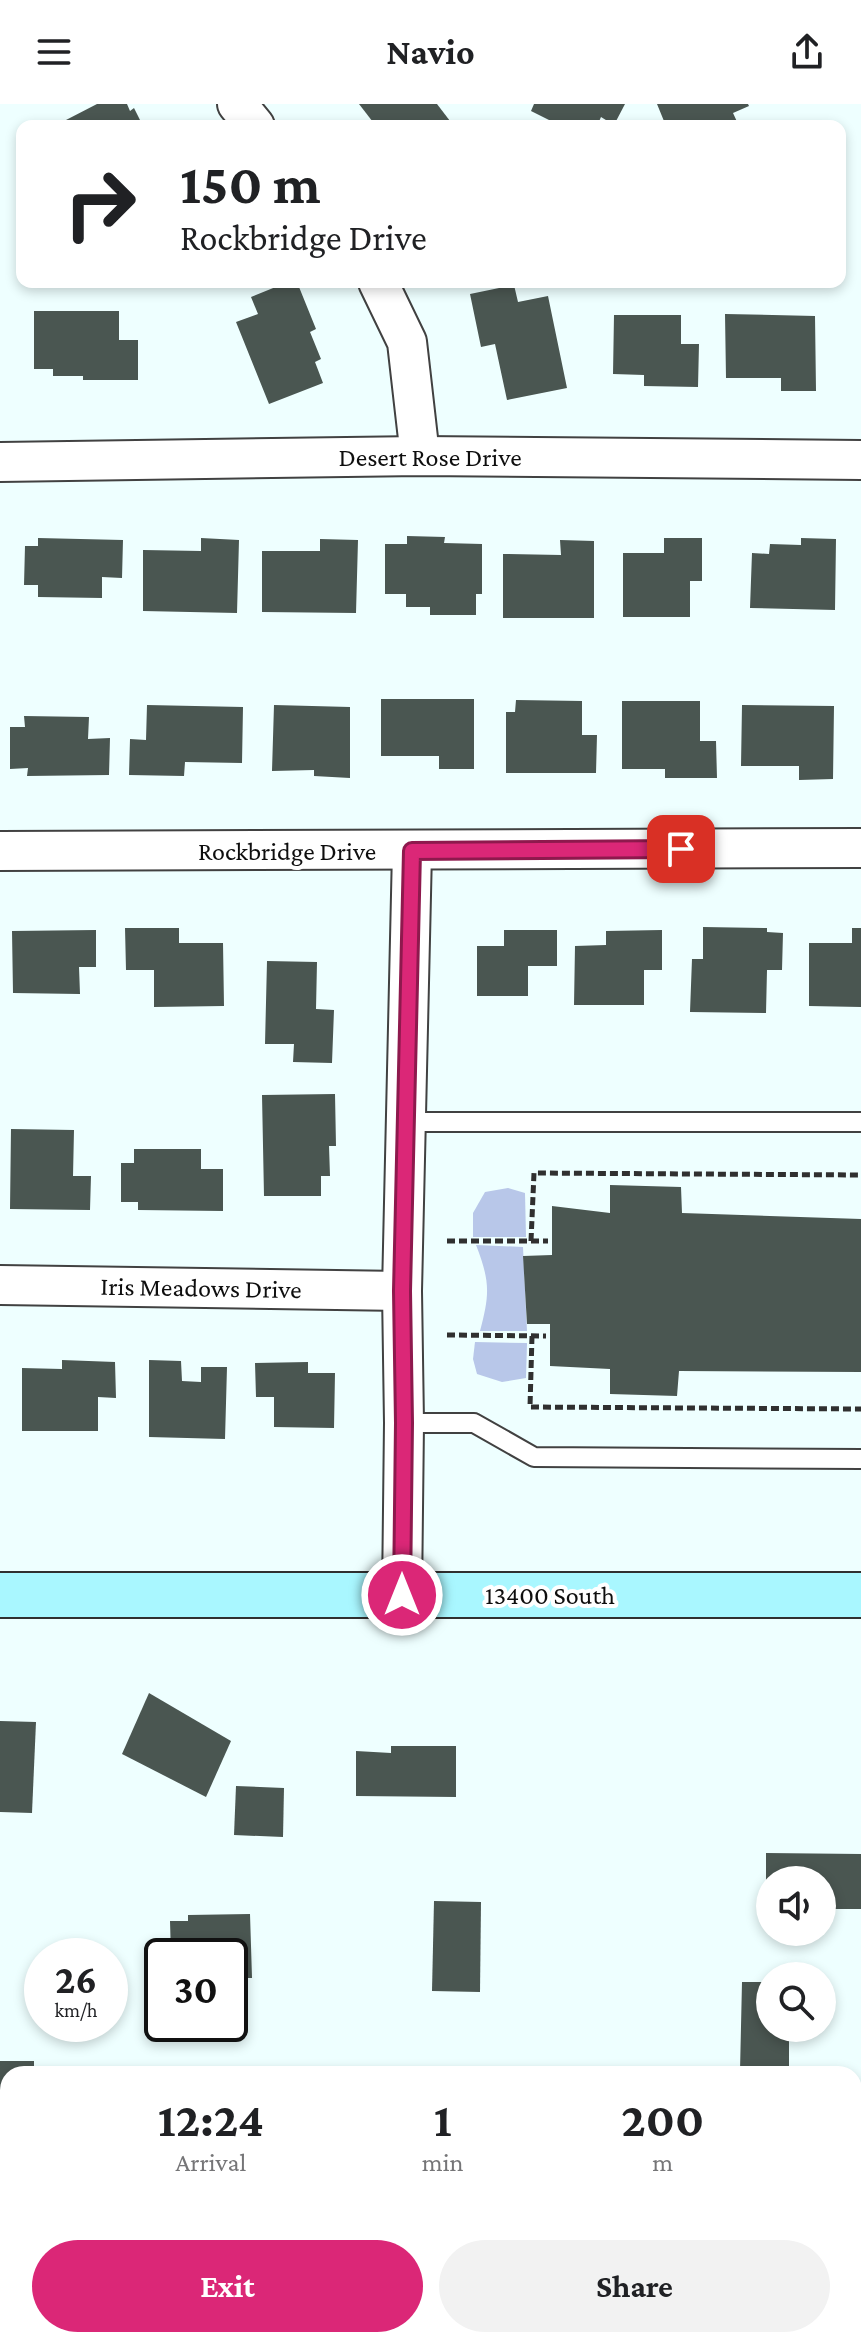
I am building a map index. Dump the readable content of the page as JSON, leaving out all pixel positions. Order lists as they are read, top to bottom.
{
  "streets": {
    "main road": ["13400 South"],
    "street": ["Desert Rose Drive", "Rockbridge Drive", "Iris Meadows Drive"]
  },
  "page": {
    "header": "Navio",
    "turn": ["150 m", "Rockbridge Drive"],
    "speed": "26 km/h",
    "limit": "30",
    "eta": [
      "12:24",
      "Arrival",
      "1",
      "min",
      "200",
      "m"
    ],
    "buttons": ["Exit", "Share"]
  }
}
